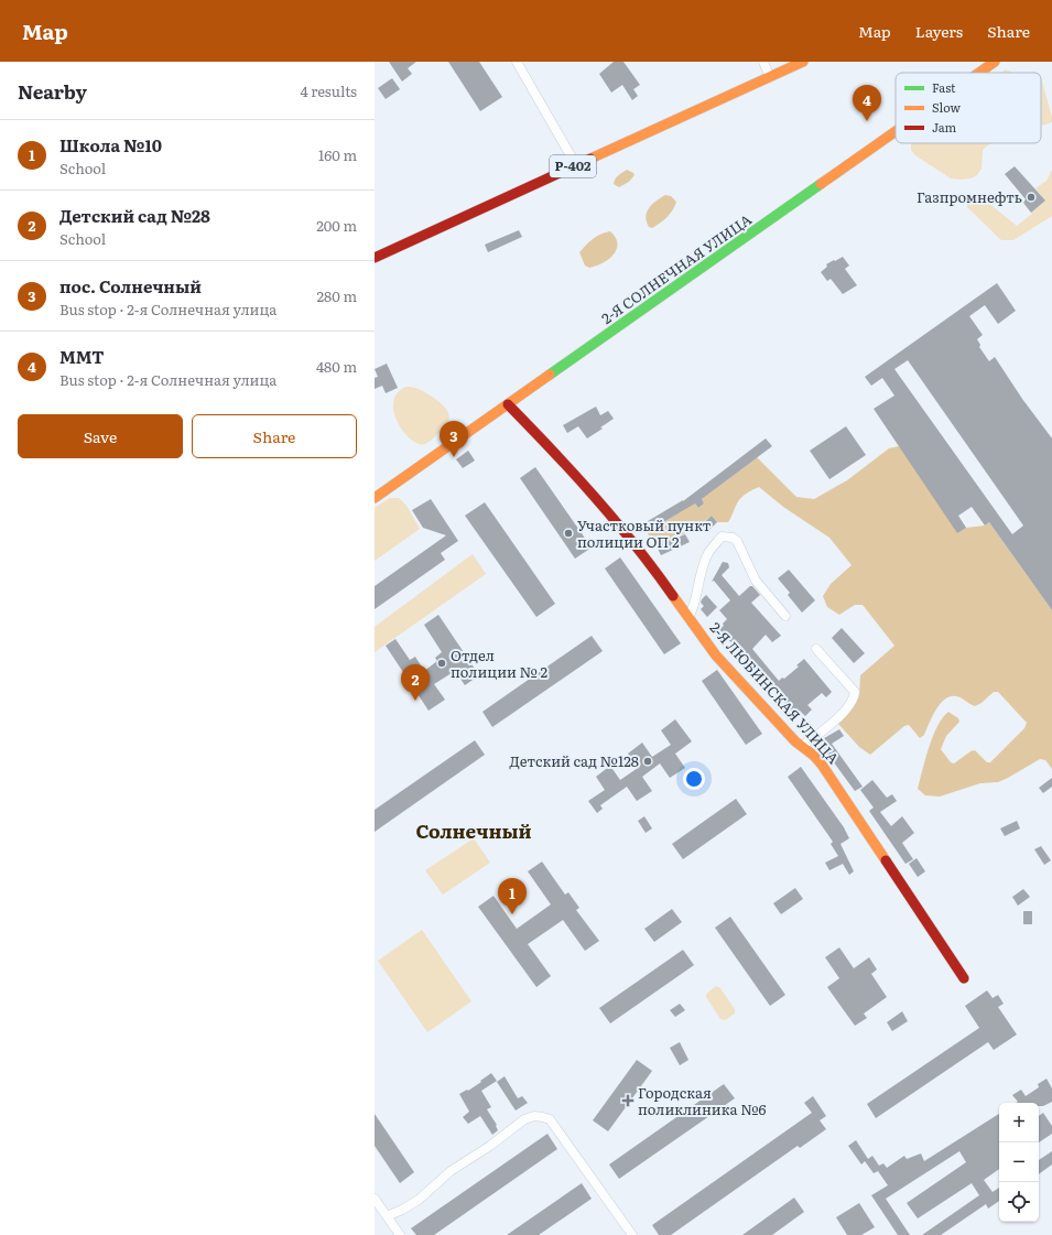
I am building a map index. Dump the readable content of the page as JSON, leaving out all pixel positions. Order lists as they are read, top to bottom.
{
  "streets": {
    "main road": ["Р-402", "2-Я СОЛНЕЧНАЯ УЛИЦА", "2-Я ЛЮБИНСКАЯ УЛИЦА"]
  },
  "crossings": [
    ["2-Я СОЛНЕЧНАЯ УЛИЦА", "2-Я ЛЮБИНСКАЯ УЛИЦА"]
  ],
  "districts": ["Солнечный"],
  "places": {
    "other": [
      "Газпромнефть",
      "Участковый пункт полиции ОП 2",
      "Отдел полиции № 2",
      "Детский сад №128"
    ],
    "health": ["Городская поликлиника №6"]
  },
  "legend": ["Fast", "Slow", "Jam"],
  "page": {
    "header": "Map",
    "nav": ["Map", "Layers", "Share"],
    "heading": ["Nearby", "4 results"],
    "pins": [
      "4",
      "3",
      "2",
      "1"
    ],
    "list": [
      {
        "mark": "1",
        "name": "Школа №10",
        "note": "School",
        "value": "160 m"
      },
      {
        "mark": "2",
        "name": "Детский сад №28",
        "note": "School",
        "value": "200 m"
      },
      {
        "mark": "3",
        "name": "пос. Солнечный",
        "note": "Bus stop · 2-я Солнечная улица",
        "value": "280 m"
      },
      {
        "mark": "4",
        "name": "ММТ",
        "note": "Bus stop · 2-я Солнечная улица",
        "value": "480 m"
      }
    ],
    "buttons": ["Save", "Share"],
    "map_buttons": ["+", "−"]
  }
}
